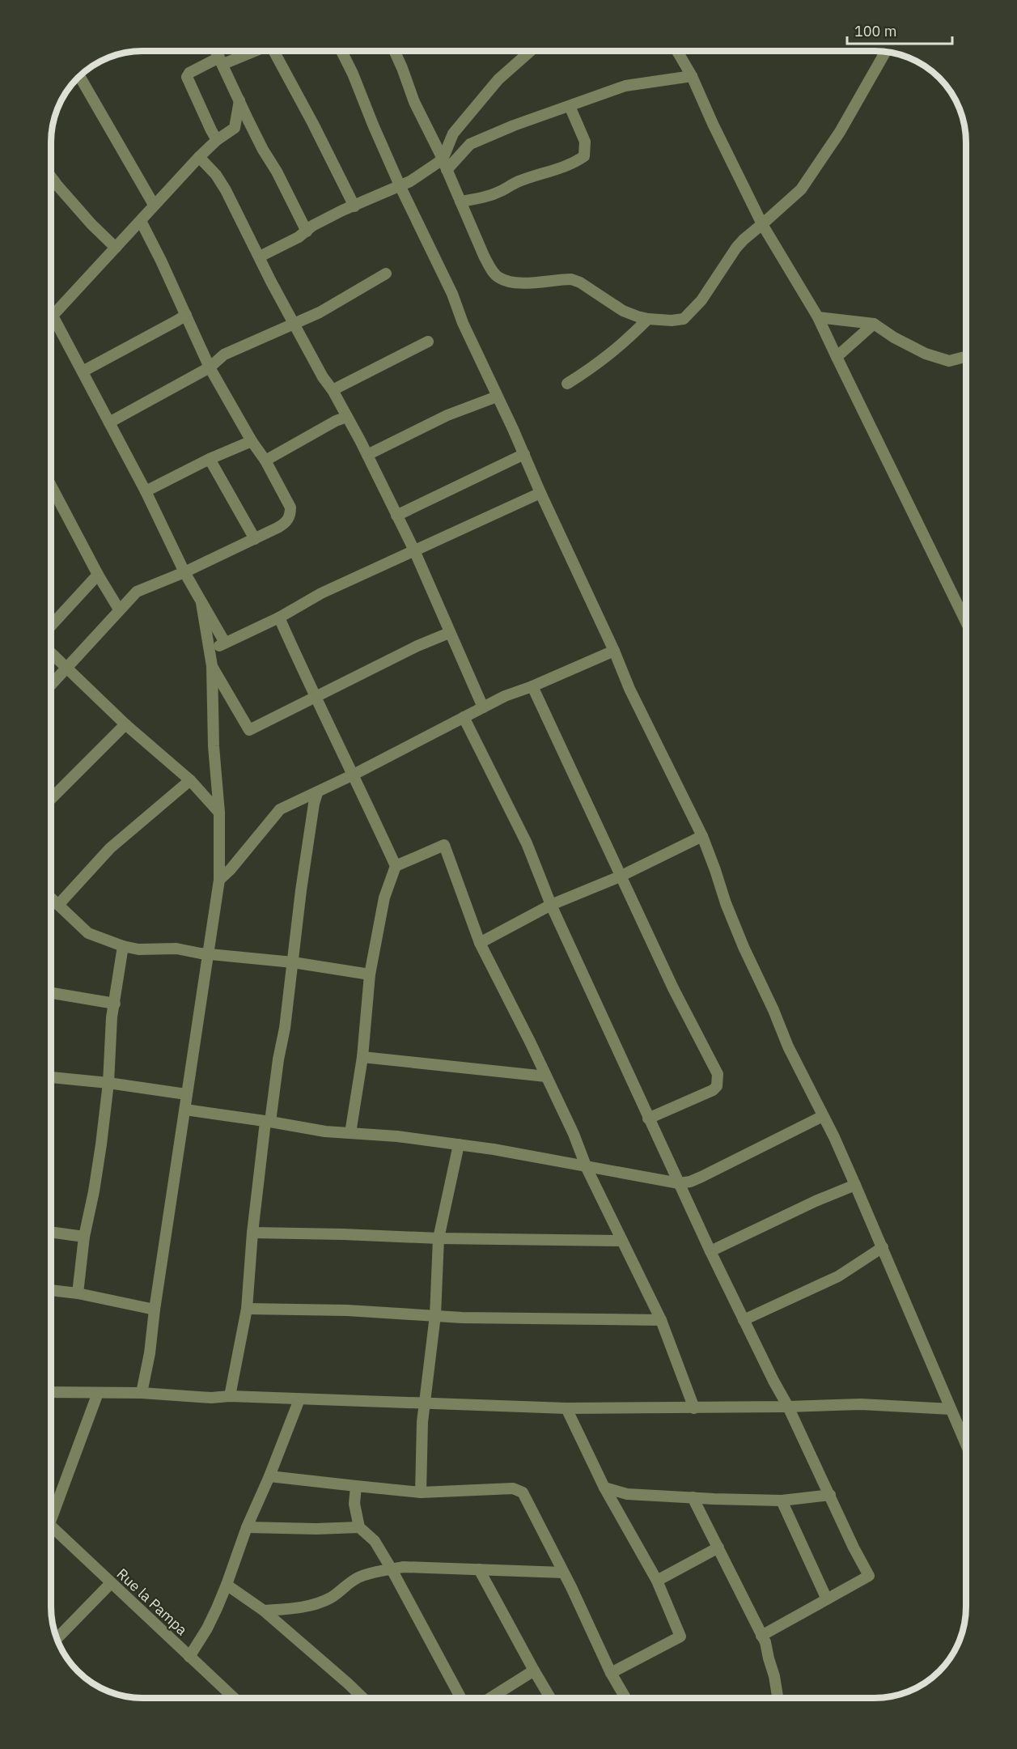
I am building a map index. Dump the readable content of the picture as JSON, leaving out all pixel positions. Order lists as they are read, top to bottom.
{
  "streets": {
    "street": ["Rue la Pampa"]
  },
  "scale_bar": "100 m"
}
